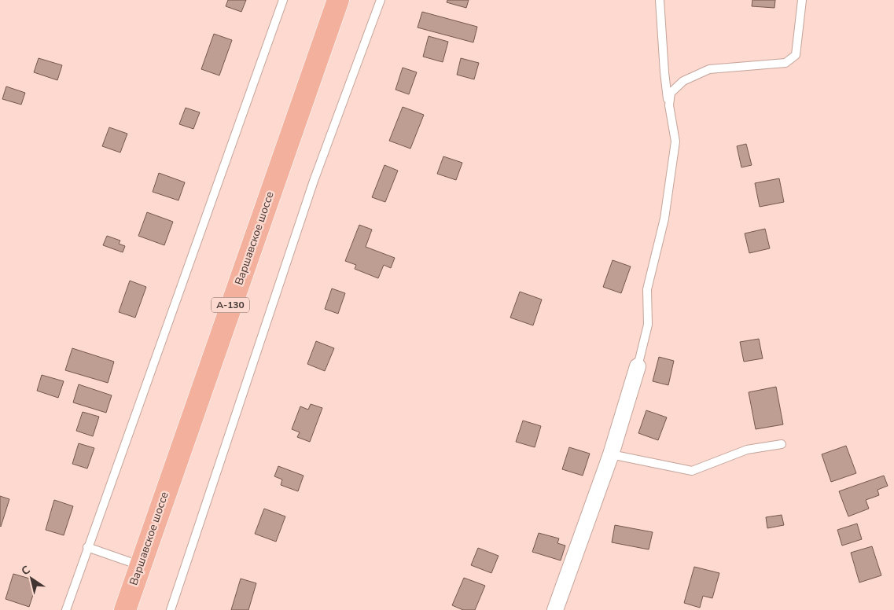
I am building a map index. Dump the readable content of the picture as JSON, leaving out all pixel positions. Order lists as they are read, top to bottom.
{
  "streets": {
    "main road": ["Варшавское шоссе", "А-130"]
  },
  "north": "top left"
}
